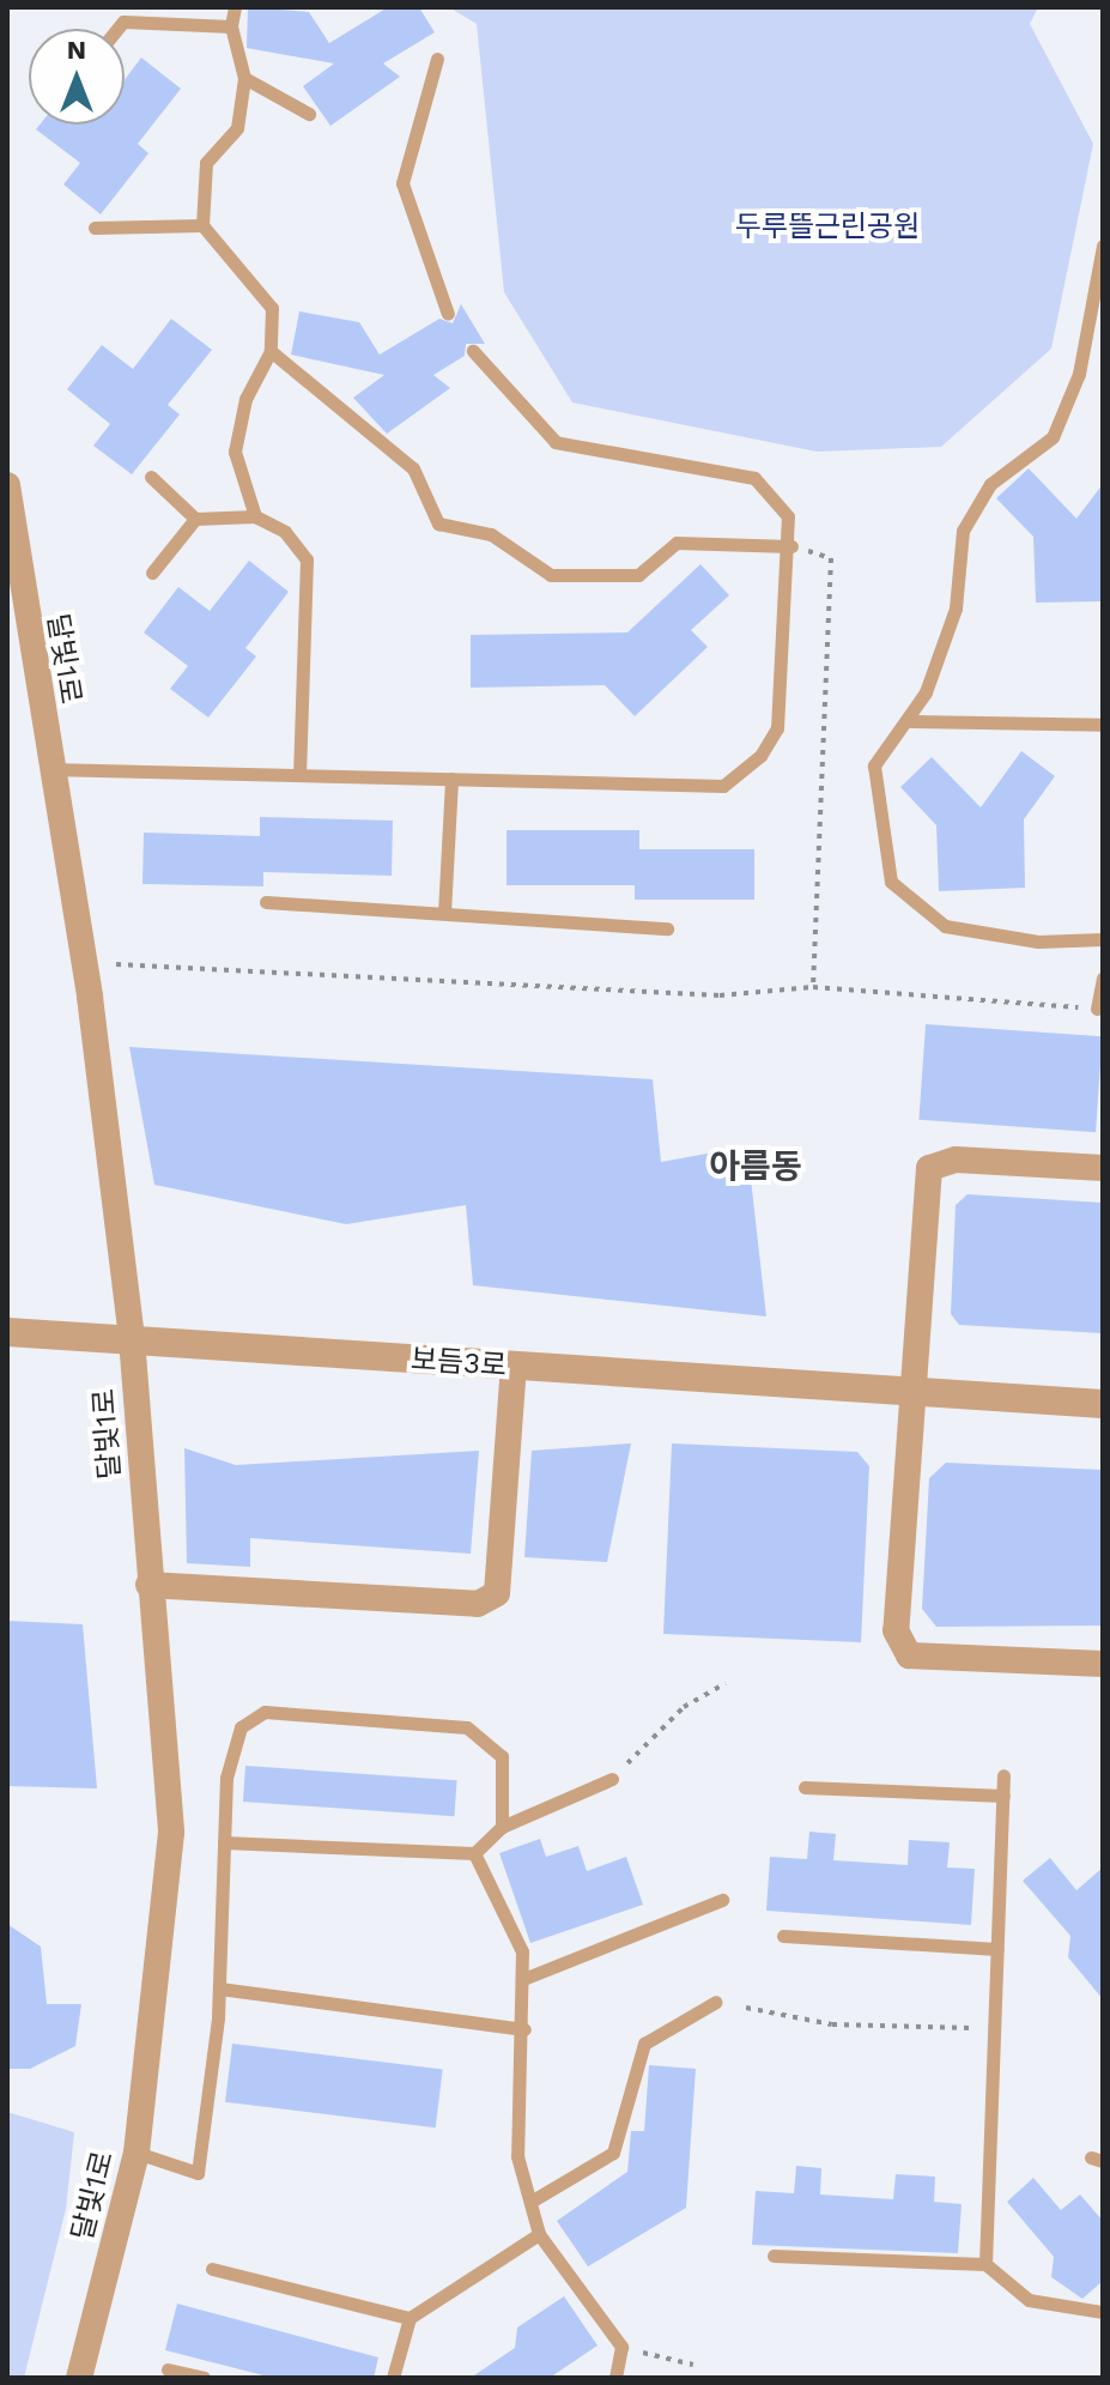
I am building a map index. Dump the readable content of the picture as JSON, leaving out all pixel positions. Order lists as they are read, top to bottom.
{
  "streets": {
    "street": ["달빛1로", "보듬3로"]
  },
  "crossings": [
    ["달빛1로", "보듬3로"]
  ],
  "districts": ["아름동"],
  "parks": ["두루뜰근린공원"],
  "north": "top"
}
